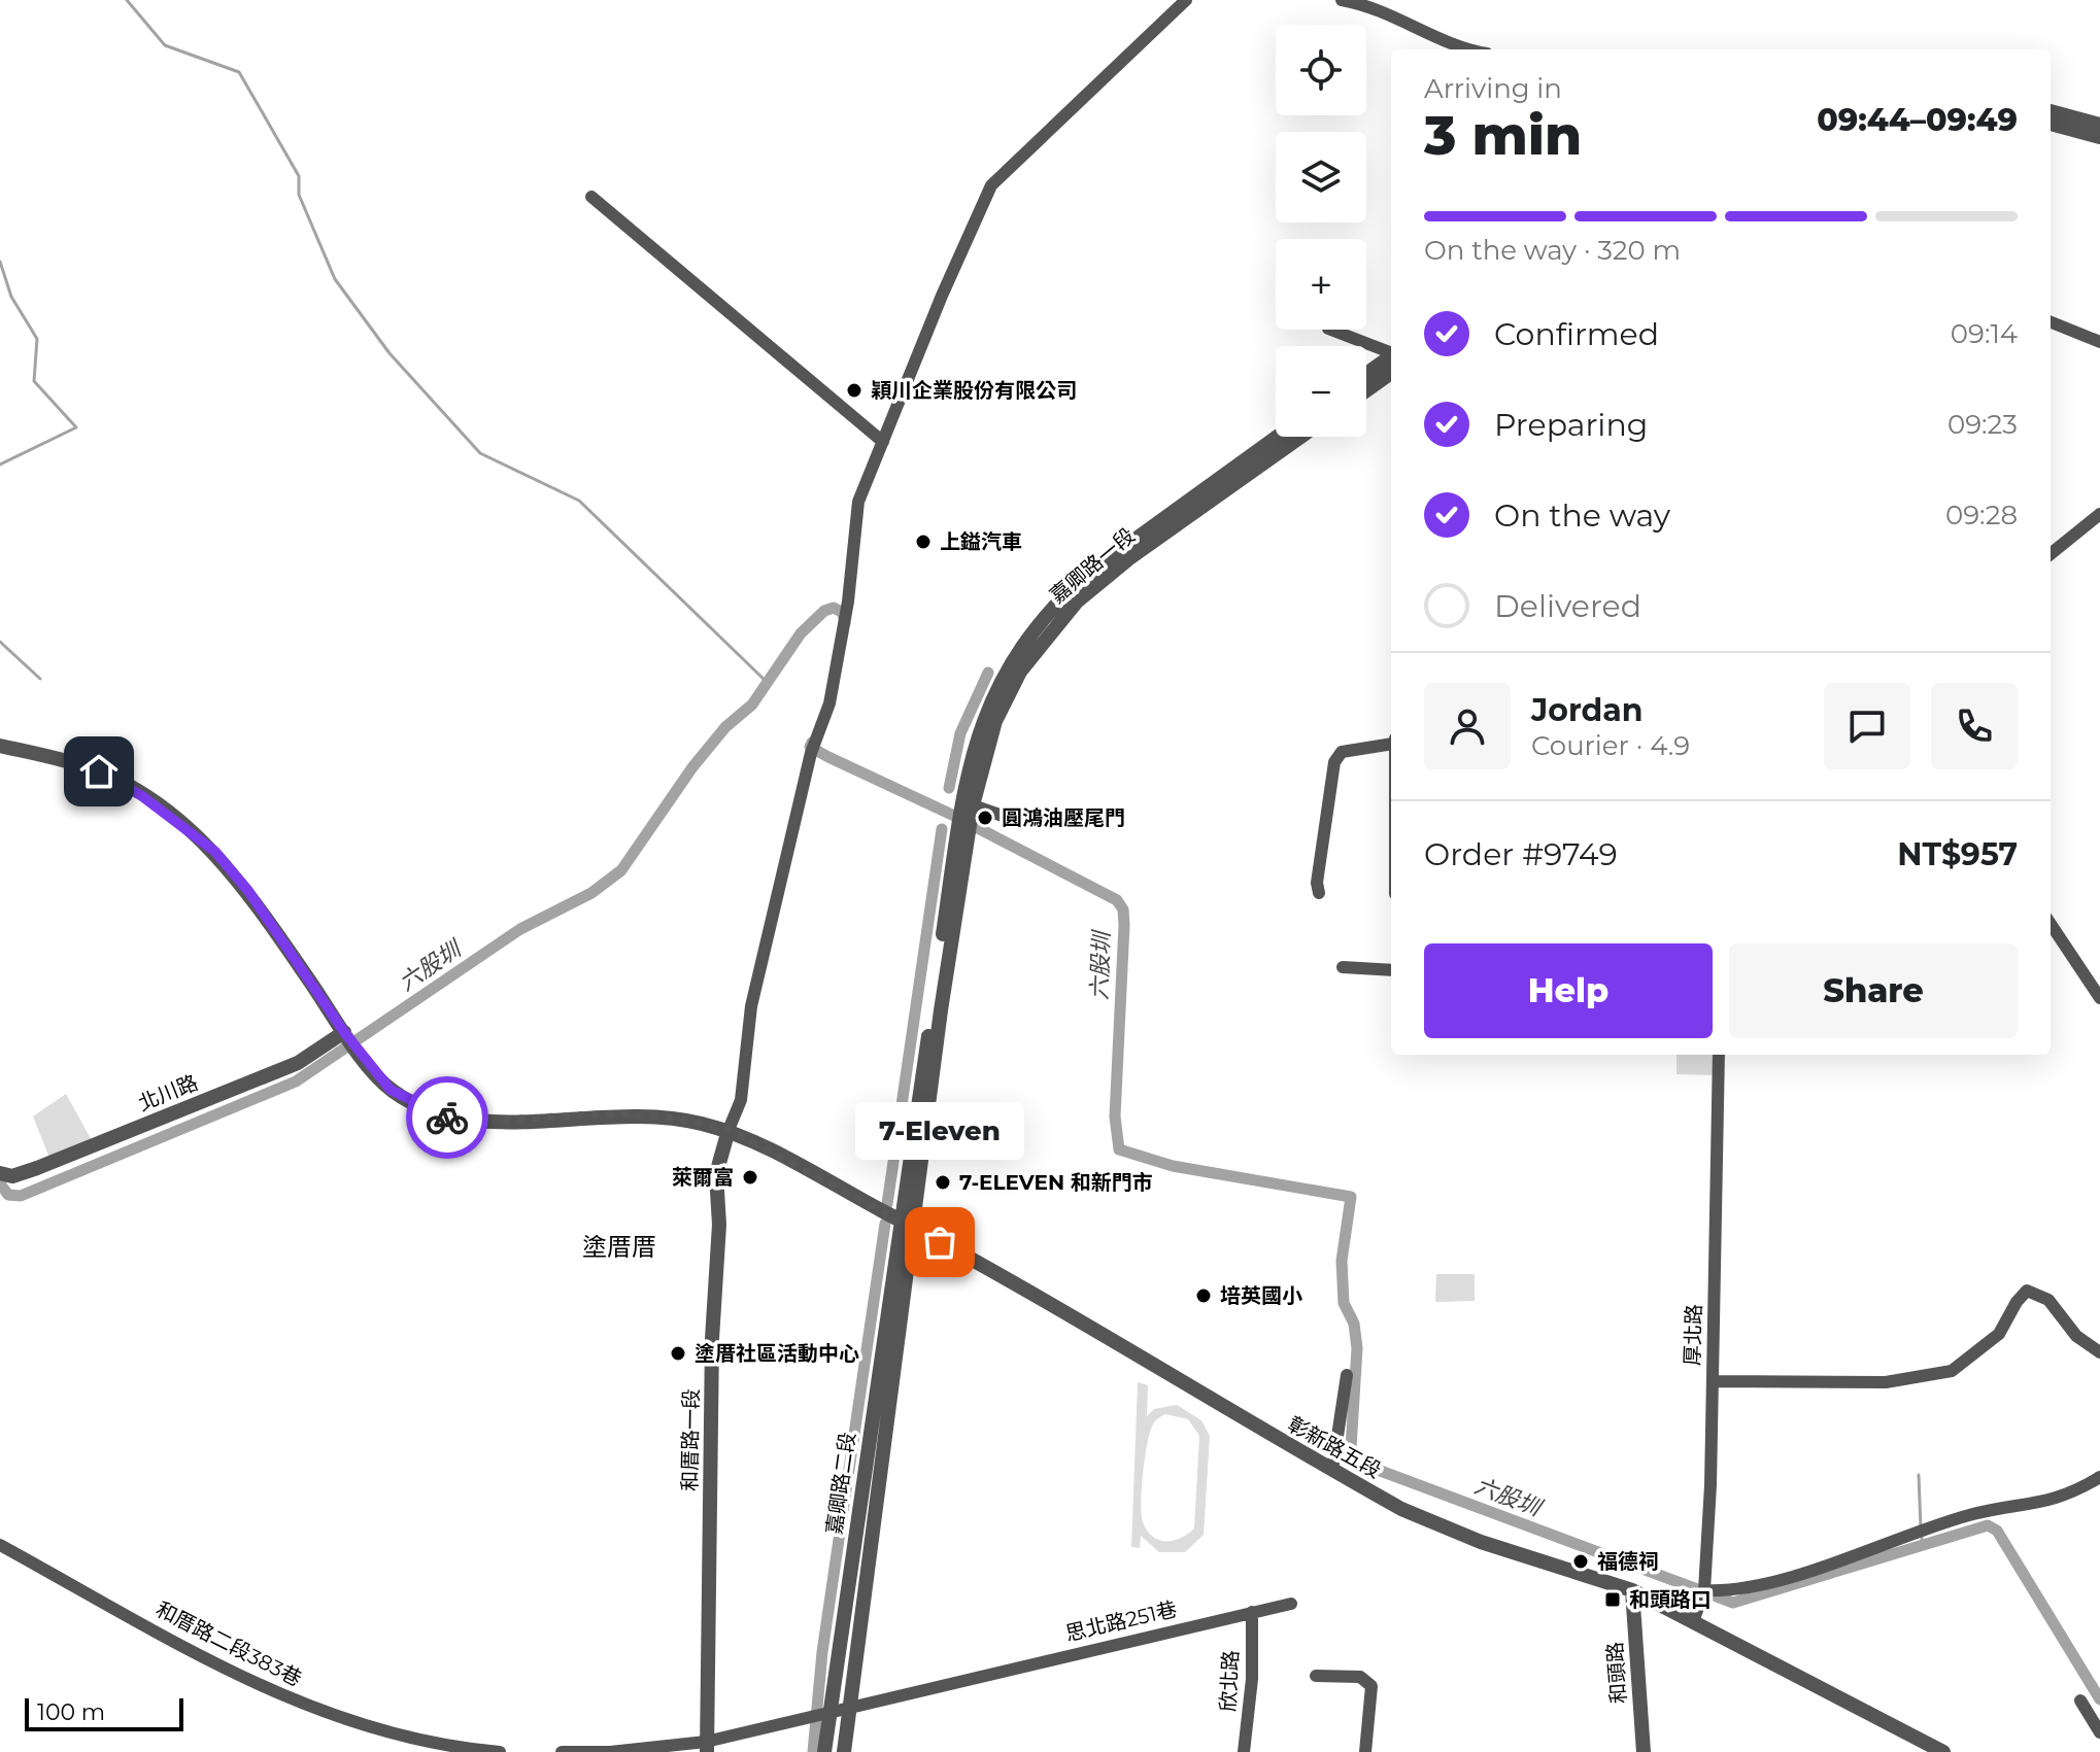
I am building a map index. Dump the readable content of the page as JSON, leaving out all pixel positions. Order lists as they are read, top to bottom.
{
  "streets": {
    "street": [
      "嘉卿路一段",
      "北川路",
      "厚北路",
      "和厝路一段",
      "彰新路五段",
      "嘉卿路二段",
      "思北路251巷",
      "和厝路二段383巷",
      "和頭路",
      "欣北路"
    ]
  },
  "crossings": [
    ["北川路", "彰新路五段"],
    ["厚北路", "彰新路五段"],
    ["和厝路一段", "彰新路五段"],
    ["彰新路五段", "嘉卿路二段"],
    ["彰新路五段", "和頭路"],
    ["嘉卿路二段", "思北路251巷"],
    ["思北路251巷", "欣北路"]
  ],
  "districts": ["塗厝厝"],
  "water": ["六股圳"],
  "places": {
    "other": [
      "穎川企業股份有限公司",
      "上鎰汽車",
      "圓鴻油壓尾門",
      "萊爾富",
      "7-ELEVEN 和新門市",
      "7-Eleven",
      "培英國小",
      "塗厝社區活動中心",
      "福德祠"
    ],
    "transit": ["和頭路口"]
  },
  "scale_bar": "100 m",
  "page": {
    "map_buttons": ["+", "−"],
    "heading": ["3 min", "Arriving in", "09:44–09:49"],
    "panel": [
      "Jordan",
      "Courier · 4.9",
      "Order #9749",
      "NT$957"
    ],
    "bar": "On the way · 320 m",
    "list": [
      ["Confirmed", "09:14"],
      ["Preparing", "09:23"],
      ["On the way", "09:28"],
      "Delivered"
    ],
    "buttons": ["Help", "Share"],
    "bubble": "7-Eleven",
    "scale": "100 m"
  }
}
